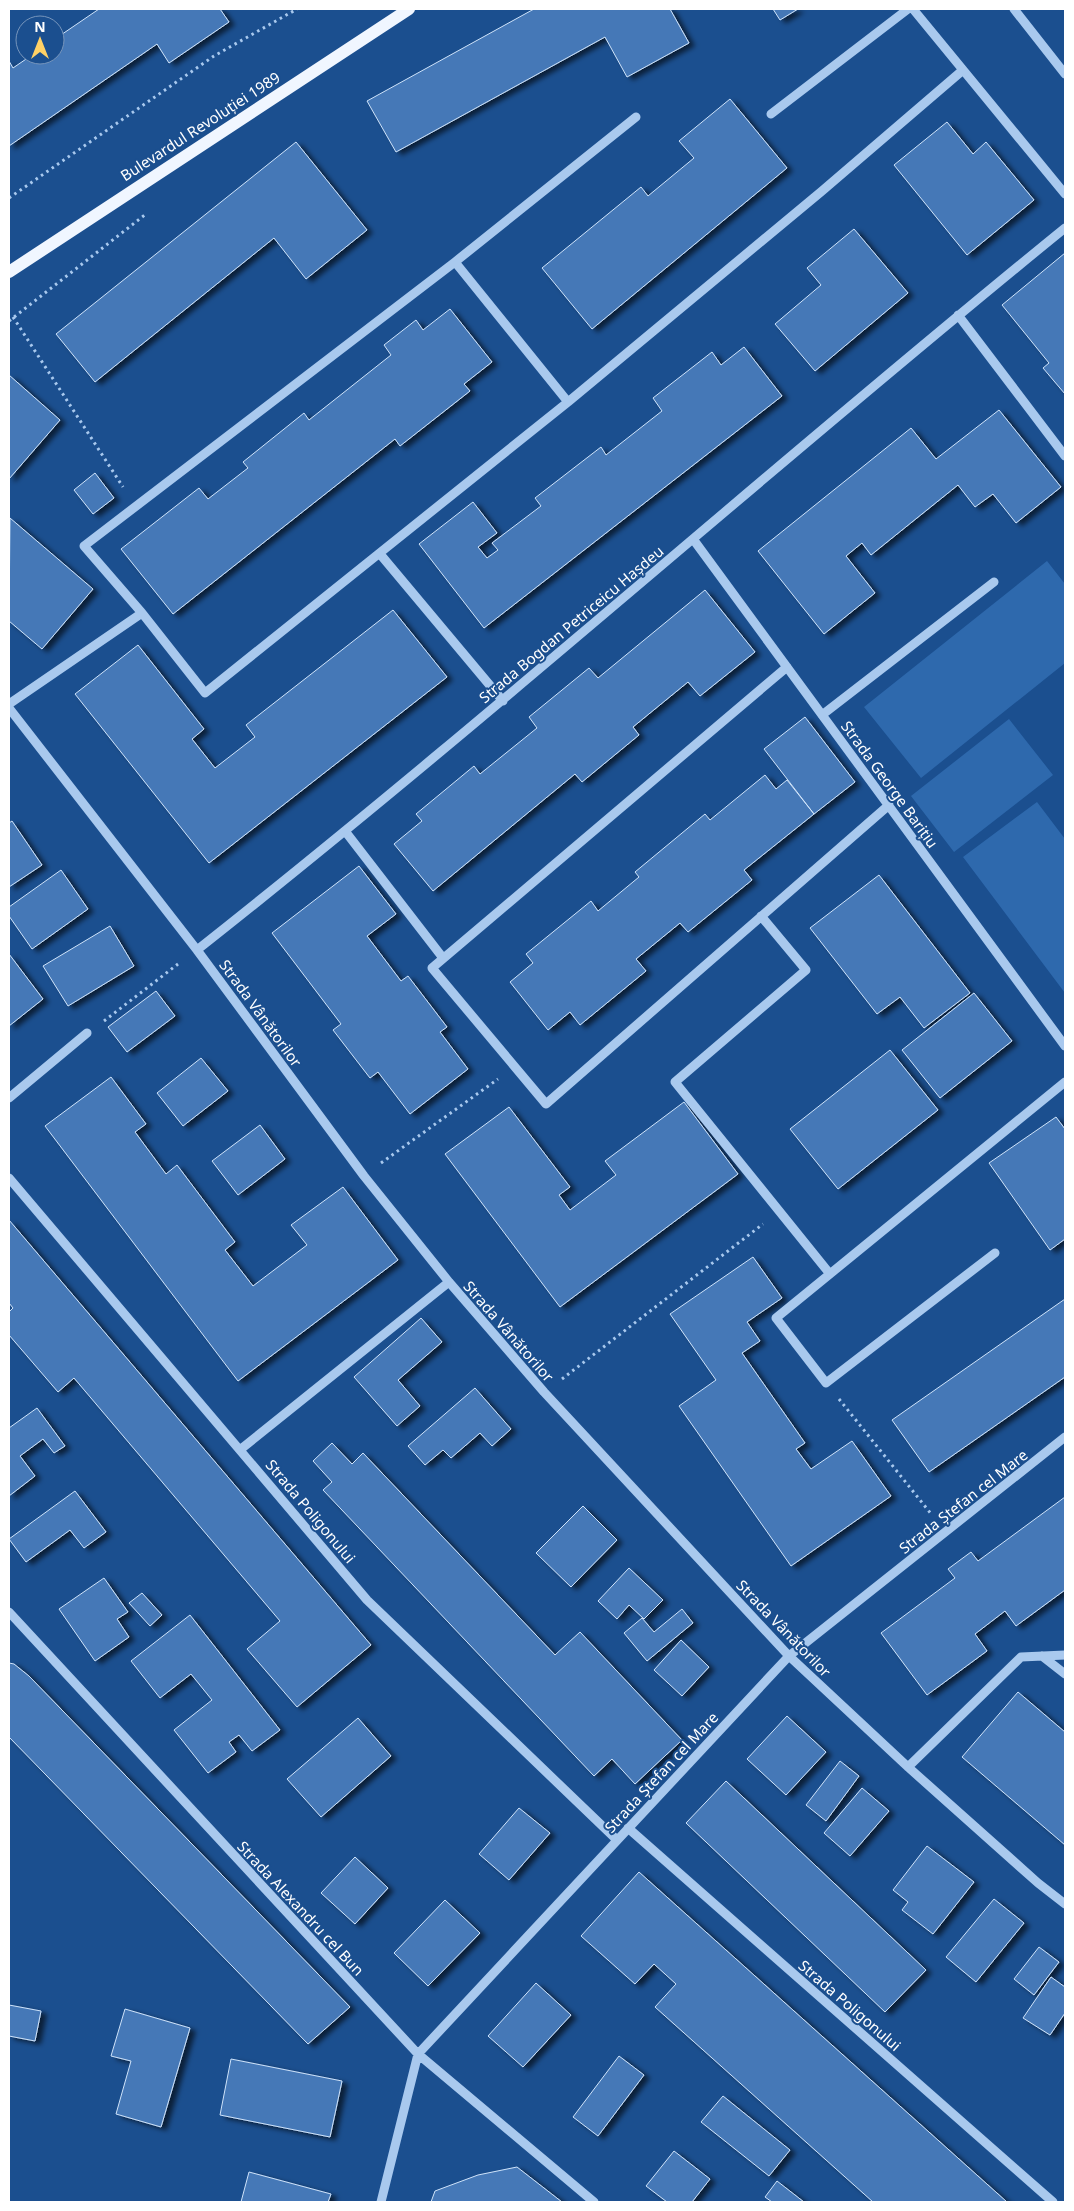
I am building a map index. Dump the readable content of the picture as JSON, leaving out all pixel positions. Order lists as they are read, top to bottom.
{
  "streets": {
    "main road": ["Bulevardul Revoluției 1989"],
    "street": [
      "Strada Bogdan Petriceicu Hașdeu",
      "Strada George Barițiu",
      "Strada Vânătorilor",
      "Strada Ștefan cel Mare",
      "Strada Poligonului",
      "Strada Alexandru cel Bun"
    ]
  },
  "crossings": [
    ["Strada Bogdan Petriceicu Hașdeu", "Strada George Barițiu"],
    ["Strada Bogdan Petriceicu Hașdeu", "Strada Vânătorilor"],
    ["Strada Vânătorilor", "Strada Ștefan cel Mare"],
    ["Strada Ștefan cel Mare", "Strada Poligonului"],
    ["Strada Ștefan cel Mare", "Strada Alexandru cel Bun"]
  ],
  "north": "top"
}
